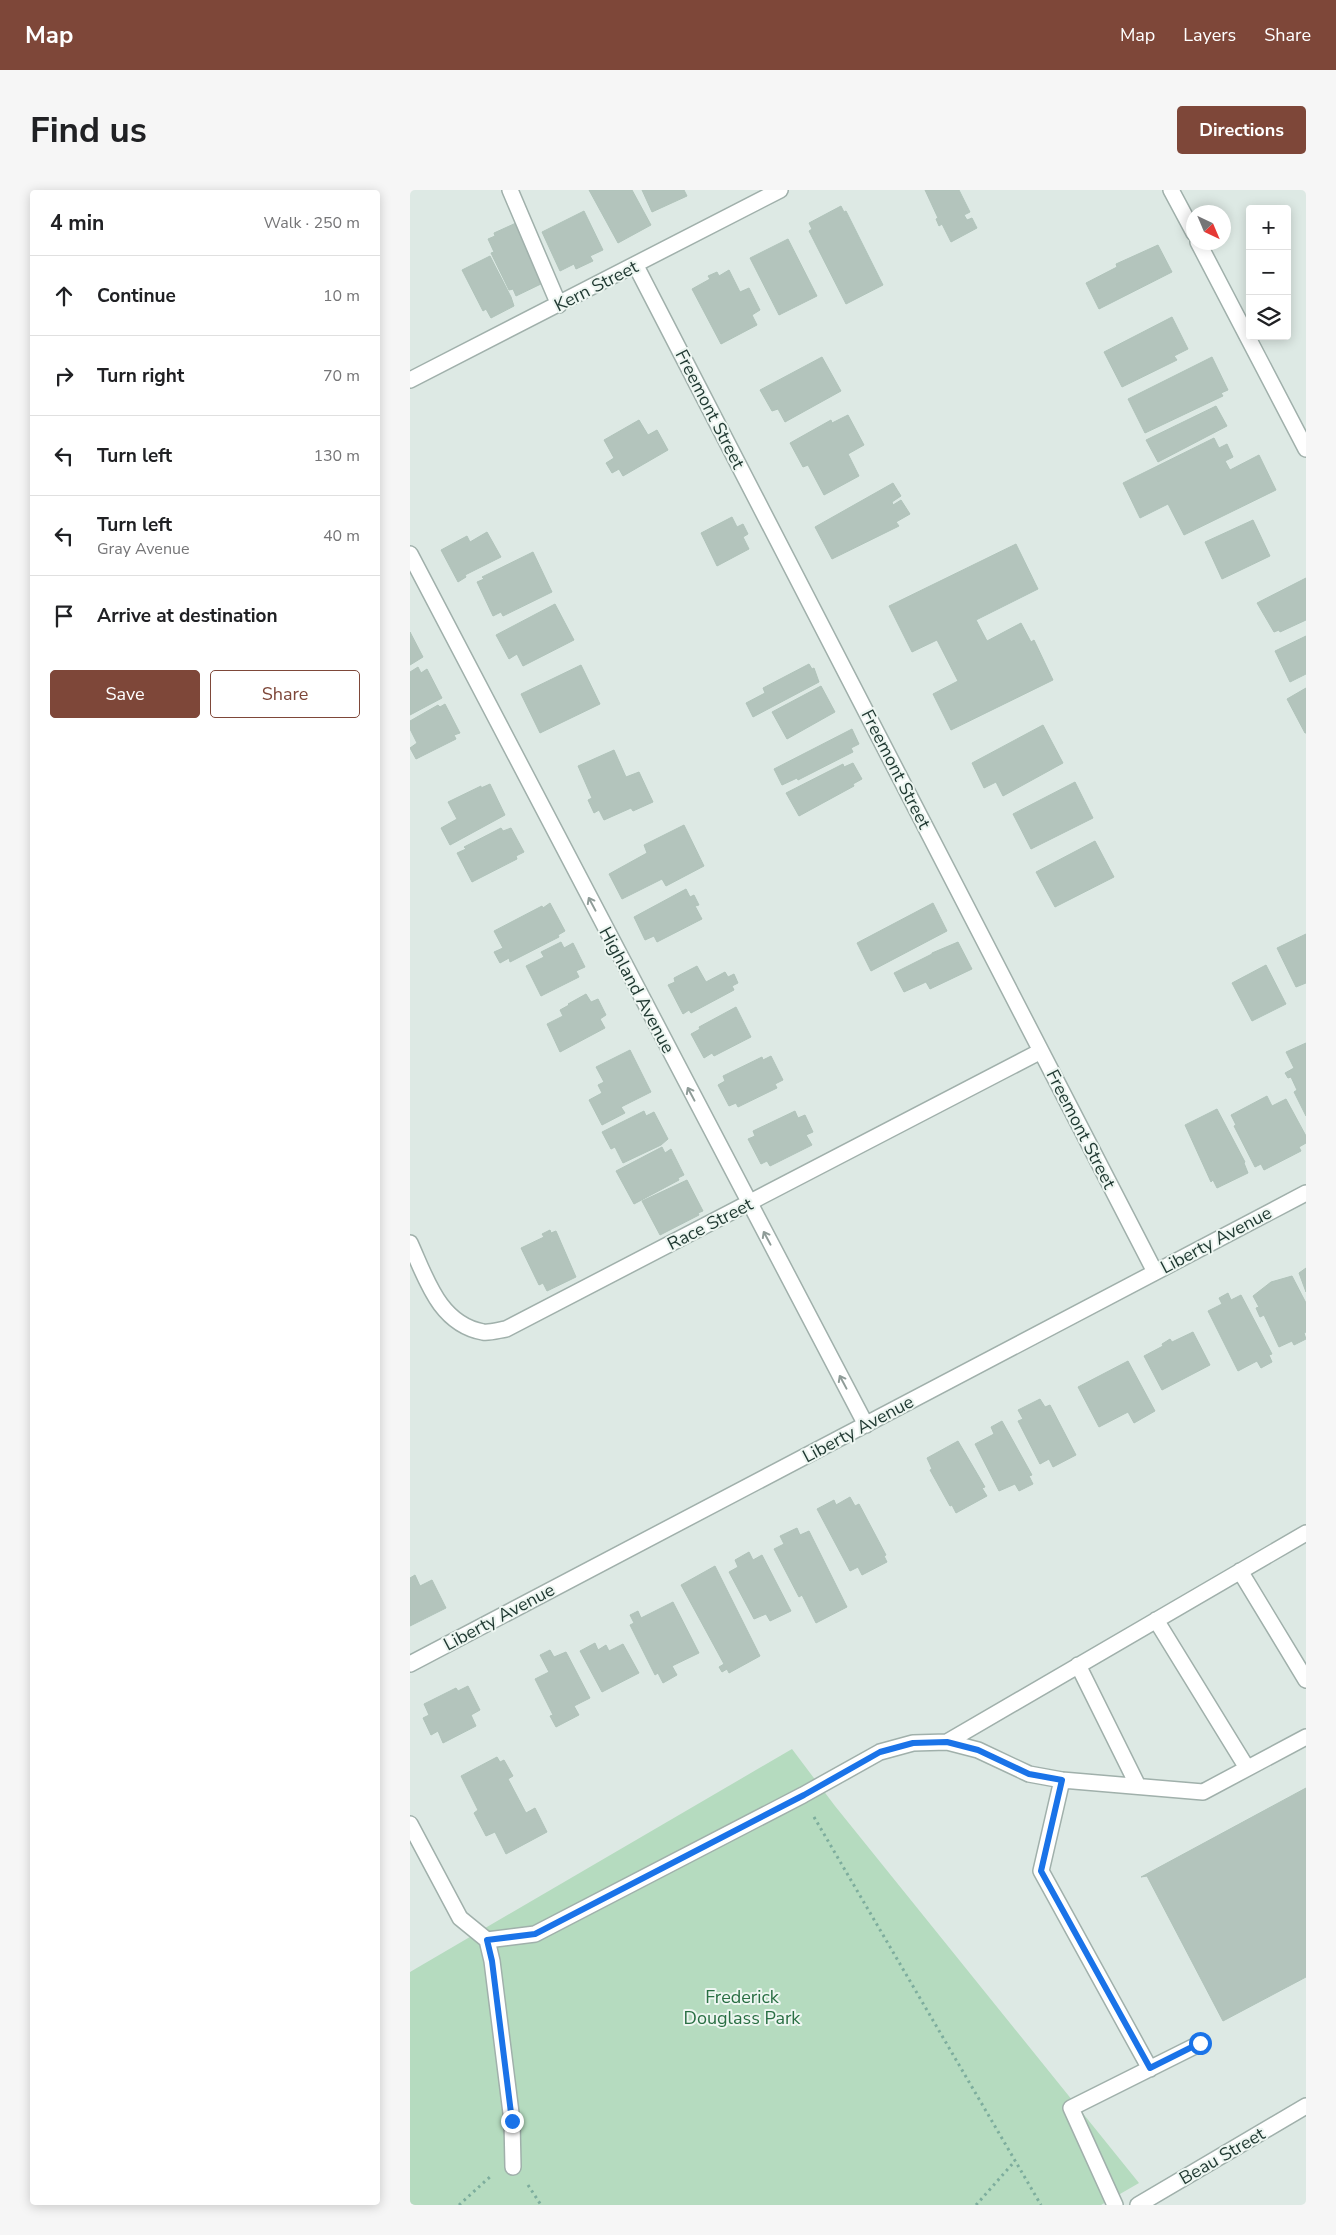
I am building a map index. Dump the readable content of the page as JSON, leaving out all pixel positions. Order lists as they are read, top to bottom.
{
  "streets": {
    "street": [
      "Kern Street",
      "Freemont Street",
      "Highland Avenue",
      "Race Street",
      "Liberty Avenue",
      "Beau Street"
    ]
  },
  "crossings": [
    ["Kern Street", "Freemont Street"],
    ["Freemont Street", "Race Street"],
    ["Freemont Street", "Liberty Avenue"],
    ["Highland Avenue", "Race Street"],
    ["Highland Avenue", "Liberty Avenue"]
  ],
  "one_way": ["Highland Avenue"],
  "parks": ["Frederick Douglass Park"],
  "north": "bottom right",
  "page": {
    "header": "Map",
    "nav": ["Map", "Layers", "Share"],
    "buttons": [
      "Directions",
      ["Save", "Share"]
    ],
    "title": "Find us",
    "heading": ["4 min", "Walk · 250 m"],
    "map_buttons": ["+", "−"],
    "list": [
      ["Continue", "10 m"],
      ["Turn right", "70 m"],
      ["Turn left", "130 m"],
      ["Turn left", "Gray Avenue", "40 m"],
      "Arrive at destination"
    ]
  }
}
